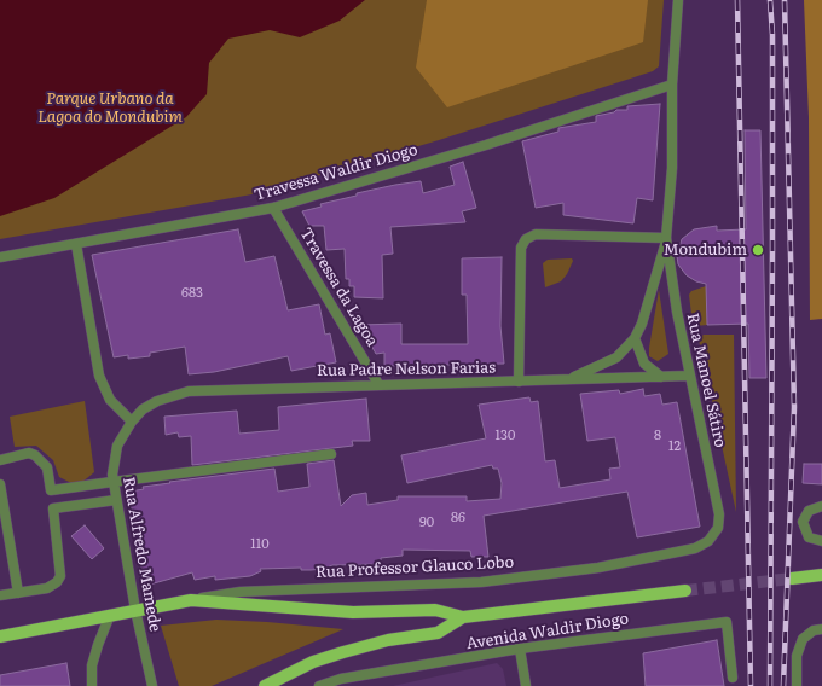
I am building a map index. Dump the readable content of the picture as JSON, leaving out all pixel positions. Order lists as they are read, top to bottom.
{
  "streets": {
    "main road": ["Rua Professor Glauco Lobo"],
    "street": [
      "Travessa Waldir Diogo",
      "Travessa da Lagoa",
      "Rua Padre Nelson Farias",
      "Rua Manoel Sátiro",
      "Rua Alfredo Mamede",
      "Avenida Waldir Diogo"
    ]
  },
  "crossings": [
    ["Travessa Waldir Diogo", "Travessa da Lagoa"],
    ["Travessa Waldir Diogo", "Rua Manoel Sátiro"],
    ["Travessa da Lagoa", "Rua Padre Nelson Farias"],
    ["Rua Padre Nelson Farias", "Rua Manoel Sátiro"],
    ["Rua Padre Nelson Farias", "Rua Alfredo Mamede"],
    ["Rua Manoel Sátiro", "Rua Professor Glauco Lobo"],
    ["Rua Alfredo Mamede", "Rua Professor Glauco Lobo"]
  ],
  "parks": ["Parque Urbano da Lagoa do Mondubim"],
  "places": ["Mondubim"],
  "house_numbers": [
    "683",
    "130",
    "8",
    "12",
    "86",
    "90",
    "110"
  ]
}
